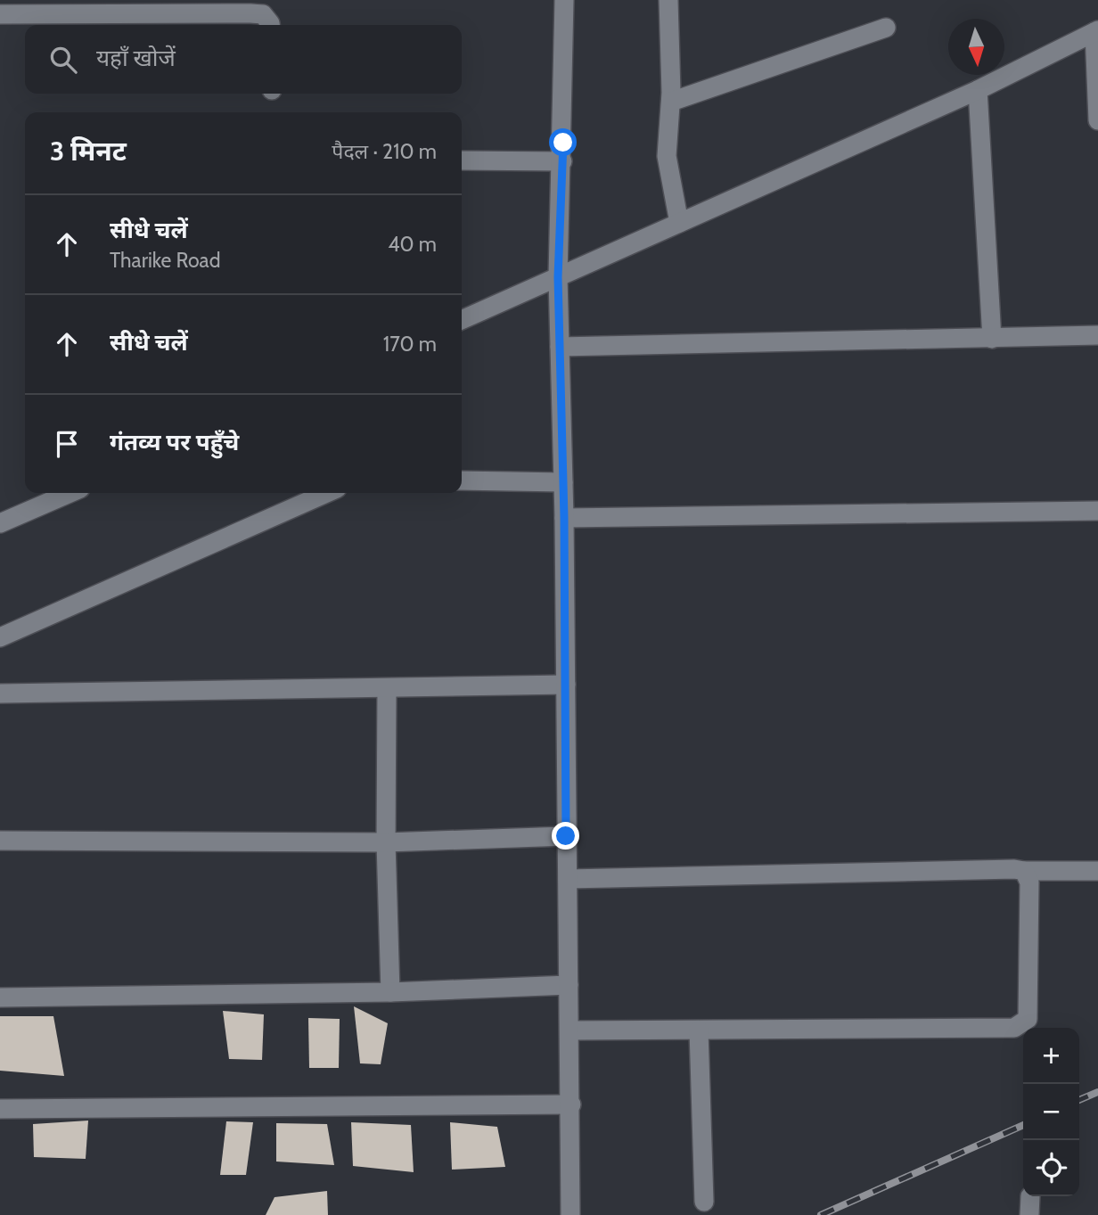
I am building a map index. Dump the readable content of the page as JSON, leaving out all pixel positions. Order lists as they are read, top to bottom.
{
  "north": "bottom",
  "page": {
    "search": "यहाँ खोजें",
    "heading": ["3 मिनट", "पैदल · 210 m"],
    "list": [
      ["सीधे चलें", "Tharike Road", "40 m"],
      ["सीधे चलें", "170 m"],
      "गंतव्य पर पहुँचे"
    ],
    "map_buttons": ["+", "−"]
  }
}
